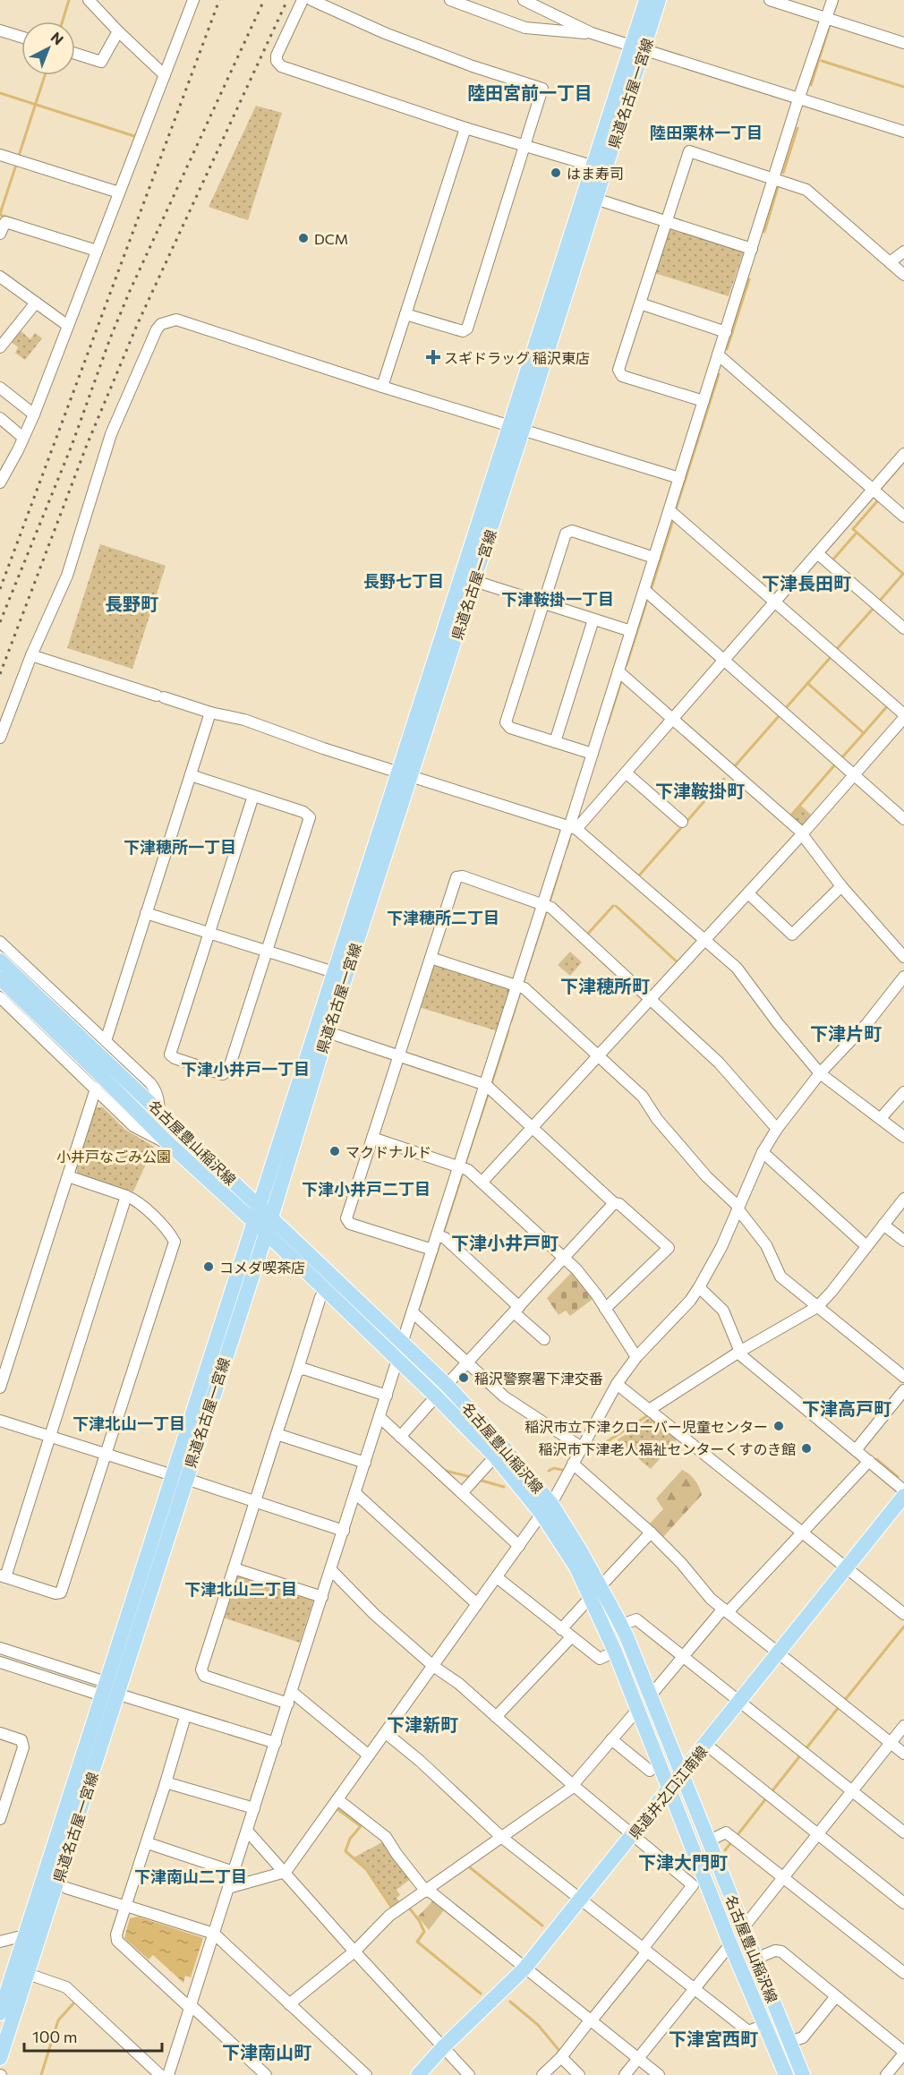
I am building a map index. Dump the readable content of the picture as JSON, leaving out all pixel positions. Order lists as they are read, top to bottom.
{
  "streets": {
    "main road": ["県道名古屋一宮線", "名古屋豊山稲沢線", "県道井之口江南線"]
  },
  "crossings": [
    ["県道名古屋一宮線", "名古屋豊山稲沢線"],
    ["名古屋豊山稲沢線", "県道井之口江南線"]
  ],
  "districts": [
    "陸田宮前一丁目",
    "陸田栗林一丁目",
    "長野七丁目",
    "下津長田町",
    "下津鞍掛一丁目",
    "長野町",
    "下津鞍掛町",
    "下津穂所一丁目",
    "下津穂所二丁目",
    "下津穂所町",
    "下津片町",
    "下津小井戸一丁目",
    "下津小井戸二丁目",
    "下津小井戸町",
    "下津高戸町",
    "下津北山一丁目",
    "下津北山二丁目",
    "下津新町",
    "下津大門町",
    "下津南山二丁目",
    "下津宮西町",
    "下津南山町"
  ],
  "parks": ["小井戸なごみ公園"],
  "places": {
    "other": [
      "はま寿司",
      "DCM",
      "マクドナルド",
      "コメダ喫茶店",
      "稲沢警察署下津交番",
      "稲沢市立下津クローバー児童センター",
      "稲沢市下津老人福祉センターくすのき館"
    ],
    "health": ["スギドラッグ 稲沢東店"]
  },
  "scale_bar": "100 m",
  "north": "top right"
}
